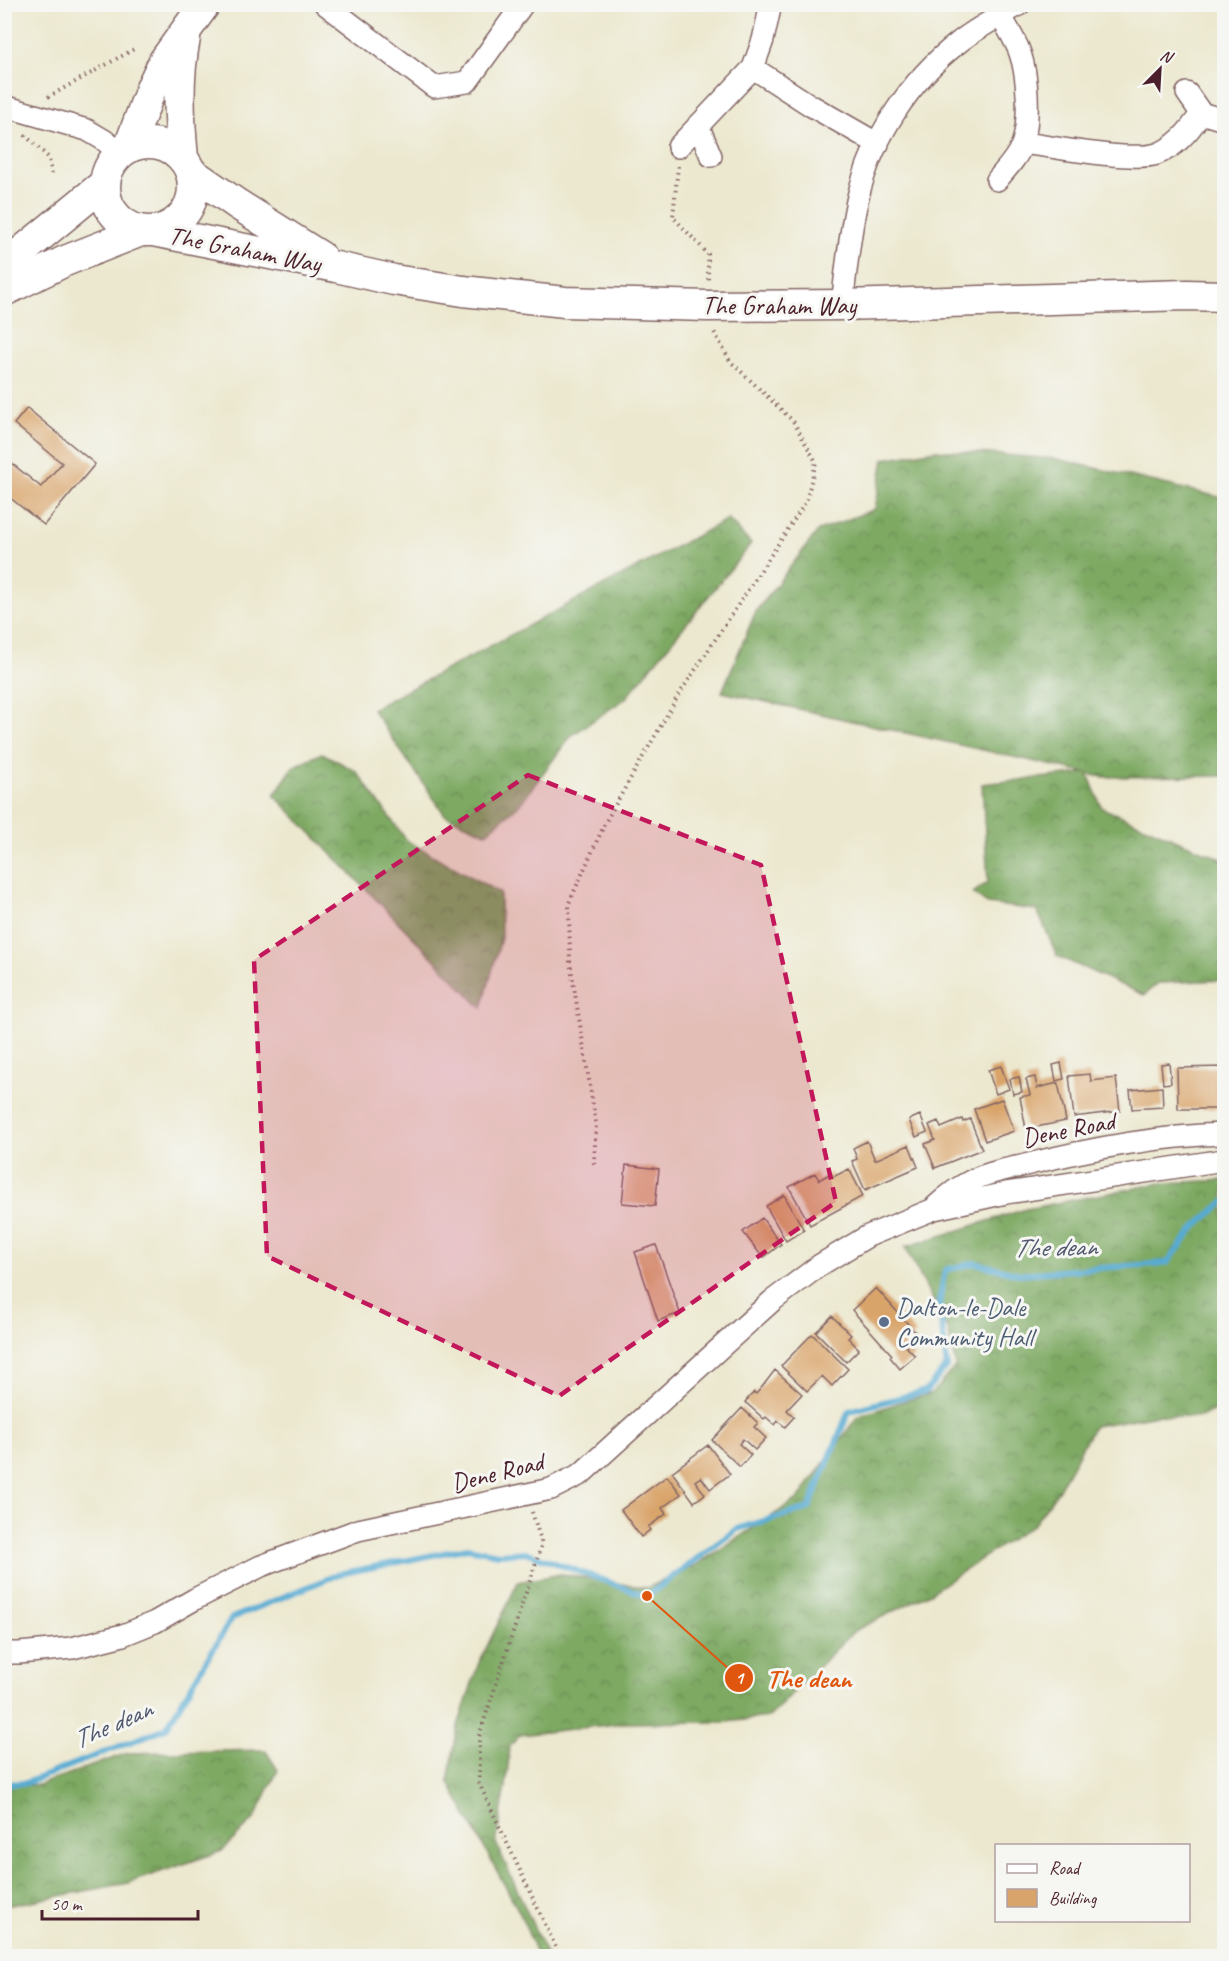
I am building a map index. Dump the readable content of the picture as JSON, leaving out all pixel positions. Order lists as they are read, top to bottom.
{
  "streets": {
    "main road": ["The Graham Way"],
    "street": ["Dene Road"]
  },
  "water": ["The dean"],
  "places": ["Dalton-le-Dale Community Hall", "The dean"],
  "legend": ["Road", "Building"],
  "scale_bar": "50 m",
  "north": "top right"
}
